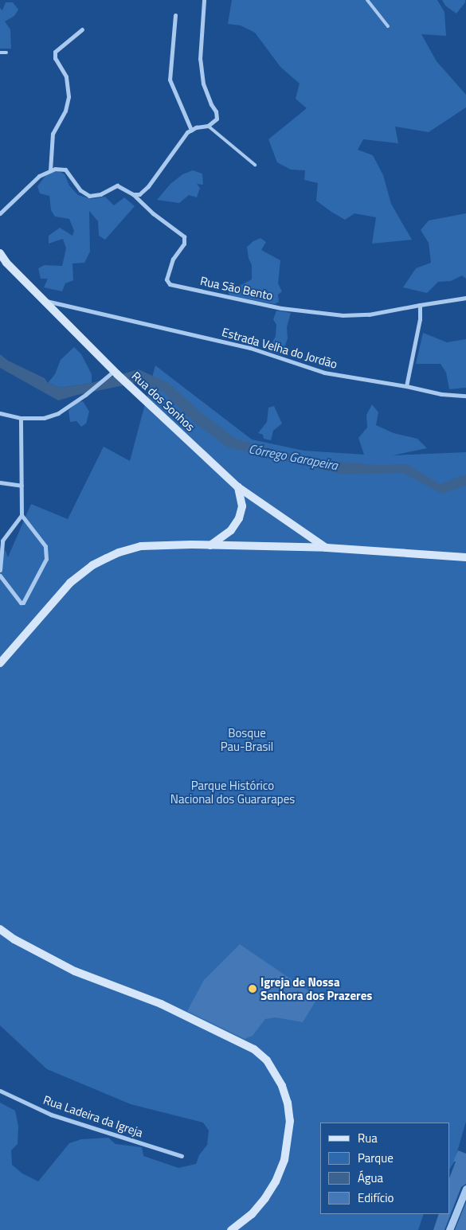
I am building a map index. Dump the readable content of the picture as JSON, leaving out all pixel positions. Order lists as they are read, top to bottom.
{
  "streets": {
    "main road": ["Rua dos Sonhos"],
    "street": ["Rua São Bento", "Estrada Velha do Jordão", "Rua Ladeira da Igreja"]
  },
  "crossings": [
    ["Estrada Velha do Jordão", "Rua dos Sonhos"]
  ],
  "water": ["Córrego Garapeira"],
  "parks": ["Bosque Pau-Brasil", "Parque Histórico Nacional dos Guararapes"],
  "places": ["Igreja de Nossa Senhora dos Prazeres"],
  "legend": [
    "Rua",
    "Parque",
    "Água",
    "Edifício"
  ]
}
